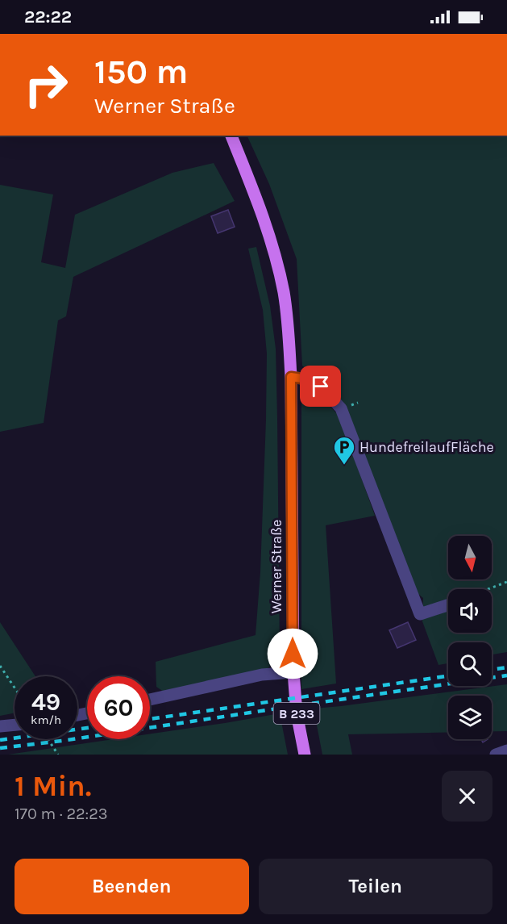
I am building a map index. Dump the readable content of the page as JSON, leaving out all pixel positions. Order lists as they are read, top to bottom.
{
  "streets": {
    "main road": ["Werner Straße", "B 233"]
  },
  "places": {
    "parking": ["HundefreilaufFläche"]
  },
  "north": "bottom",
  "page": {
    "status": "22:22",
    "turn": ["150 m", "Werner Straße"],
    "speed": "49 km/h",
    "limit": "60",
    "heading": ["1 Min.", "170 m · 22:23"],
    "buttons": ["Beenden", "Teilen"]
  }
}
